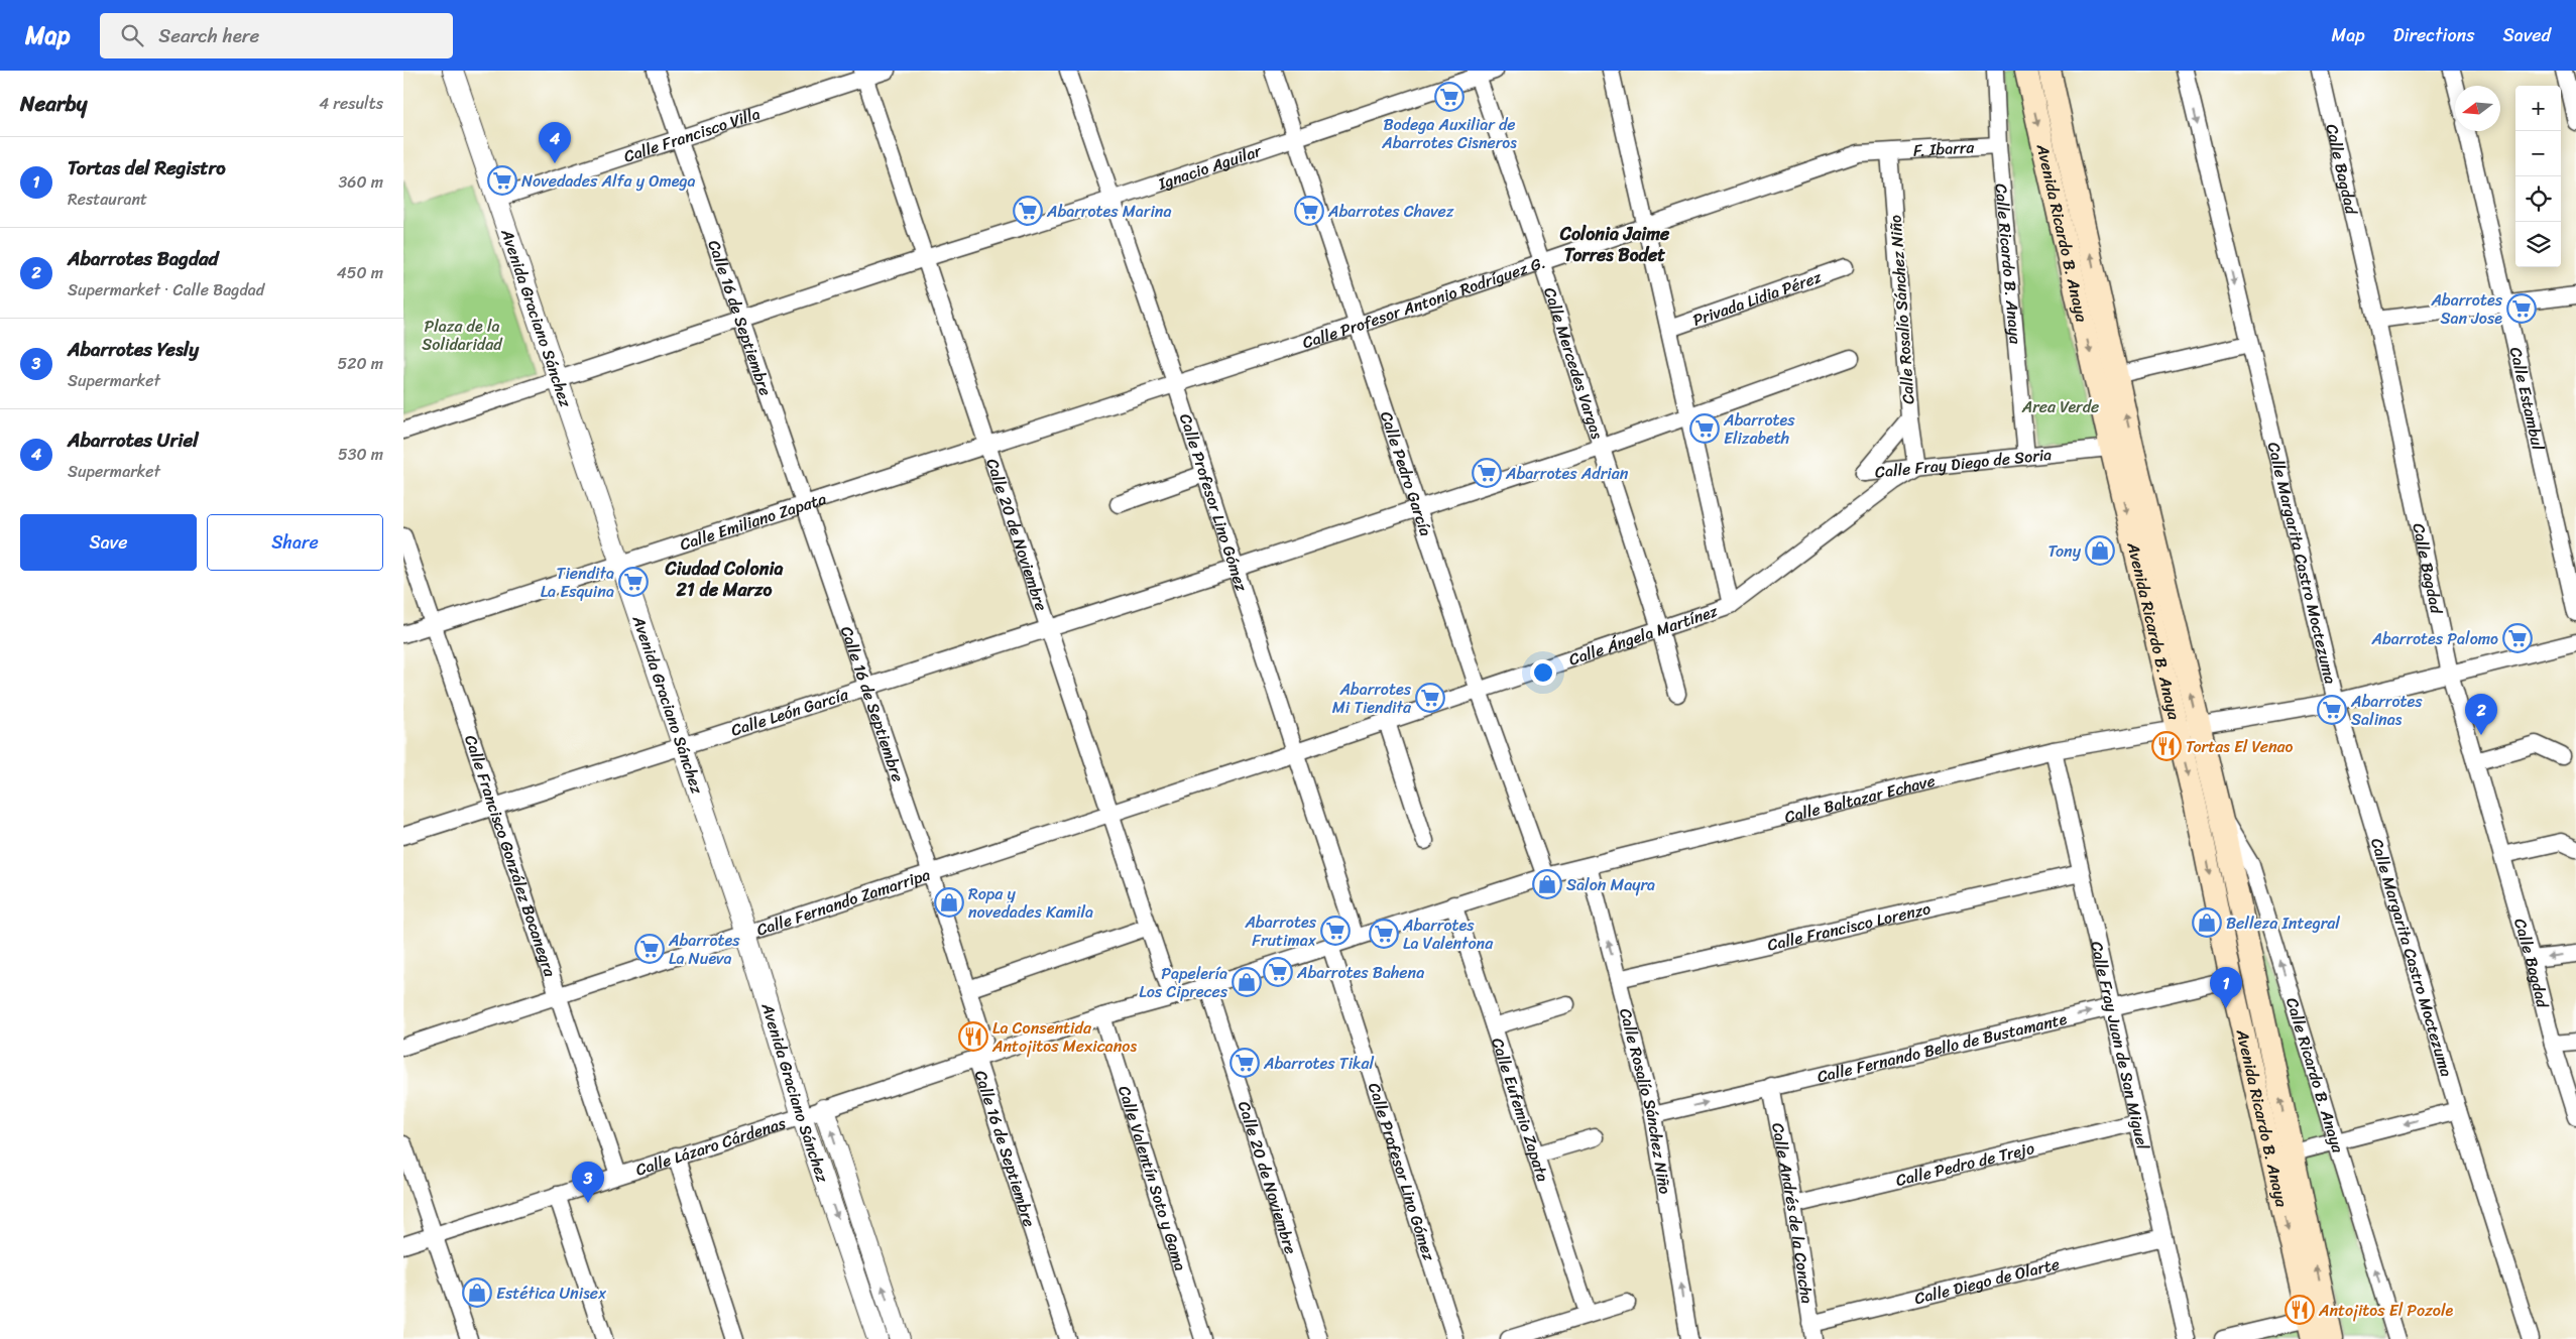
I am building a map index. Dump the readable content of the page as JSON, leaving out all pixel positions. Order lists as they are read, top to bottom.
{
  "streets": {
    "main road": ["Avenida Ricardo B. Anaya"],
    "street": [
      "Calle Francisco Villa",
      "F. Ibarra",
      "Ignacio Aguilar",
      "Calle Bagdad",
      "Calle Ricardo B. Anaya",
      "Privada Lidia Pérez",
      "Calle Profesor Antonio Rodríguez G.",
      "Calle Rosalío Sánchez Niño",
      "Avenida Graciano Sánchez",
      "Calle 16 de Septiembre",
      "Calle Mercedes Vargas",
      "Calle Estambul",
      "Calle Fray Diego de Soria",
      "Calle Pedro García",
      "Calle Profesor Lino Gómez",
      "Calle Emiliano Zapata",
      "Calle 20 de Noviembre",
      "Calle Margarita Castro Moctezuma",
      "Calle Ángela Martínez",
      "Calle León García",
      "Calle Baltazar Echave",
      "Calle Francisco González Bocanegra",
      "Calle Fernando Zamarripa",
      "Calle Francisco Lorenzo",
      "Calle Fray Juan de San Miguel",
      "Calle Fernando Bello de Bustamante",
      "Calle Eufemio Zapata",
      "Calle Lázaro Cárdenas",
      "Calle Pedro de Trejo",
      "Calle Valentín Soto y Gama",
      "Calle Andrés de la Concha",
      "Calle Diego de Olarte"
    ]
  },
  "crossings": [
    ["Calle Francisco Villa", "Avenida Graciano Sánchez"],
    ["Calle Francisco Villa", "Calle 16 de Septiembre"],
    ["Calle Francisco Villa", "Calle 20 de Noviembre"],
    ["F. Ibarra", "Calle Ricardo B. Anaya"],
    ["F. Ibarra", "Calle Profesor Antonio Rodríguez G."],
    ["F. Ibarra", "Calle Rosalío Sánchez Niño"],
    ["Ignacio Aguilar", "Avenida Graciano Sánchez"],
    ["Ignacio Aguilar", "Calle 16 de Septiembre"],
    ["Ignacio Aguilar", "Calle Mercedes Vargas"],
    ["Ignacio Aguilar", "Calle Pedro García"],
    ["Ignacio Aguilar", "Calle Profesor Lino Gómez"],
    ["Ignacio Aguilar", "Calle 20 de Noviembre"],
    ["Calle Bagdad", "Calle Baltazar Echave"],
    ["Avenida Ricardo B. Anaya", "Calle Ricardo B. Anaya"],
    ["Avenida Ricardo B. Anaya", "Calle Fray Diego de Soria"],
    ["Avenida Ricardo B. Anaya", "Calle Baltazar Echave"],
    ["Avenida Ricardo B. Anaya", "Calle Fernando Bello de Bustamante"],
    ["Calle Ricardo B. Anaya", "Calle Fray Diego de Soria"],
    ["Calle Profesor Antonio Rodríguez G.", "Calle Rosalío Sánchez Niño"],
    ["Calle Profesor Antonio Rodríguez G.", "Calle Mercedes Vargas"],
    ["Calle Profesor Antonio Rodríguez G.", "Calle Pedro García"],
    ["Calle Profesor Antonio Rodríguez G.", "Calle Profesor Lino Gómez"],
    ["Calle Profesor Antonio Rodríguez G.", "Calle Emiliano Zapata"],
    ["Calle Profesor Antonio Rodríguez G.", "Calle 20 de Noviembre"],
    ["Calle Rosalío Sánchez Niño", "Calle Fray Diego de Soria"],
    ["Calle Rosalío Sánchez Niño", "Calle Ángela Martínez"],
    ["Calle Rosalío Sánchez Niño", "Calle Baltazar Echave"],
    ["Calle Rosalío Sánchez Niño", "Calle Francisco Lorenzo"],
    ["Calle Rosalío Sánchez Niño", "Calle Fernando Bello de Bustamante"],
    ["Avenida Graciano Sánchez", "Calle Emiliano Zapata"],
    ["Avenida Graciano Sánchez", "Calle León García"],
    ["Avenida Graciano Sánchez", "Calle Fernando Zamarripa"],
    ["Avenida Graciano Sánchez", "Calle Lázaro Cárdenas"],
    ["Calle 16 de Septiembre", "Calle Emiliano Zapata"],
    ["Calle 16 de Septiembre", "Calle León García"],
    ["Calle 16 de Septiembre", "Calle Fernando Zamarripa"],
    ["Calle 16 de Septiembre", "Calle Lázaro Cárdenas"],
    ["Calle Mercedes Vargas", "Calle Ángela Martínez"],
    ["Calle Mercedes Vargas", "Calle León García"],
    ["Calle Fray Diego de Soria", "Calle Ángela Martínez"],
    ["Calle Pedro García", "Calle Ángela Martínez"],
    ["Calle Pedro García", "Calle León García"],
    ["Calle Pedro García", "Calle Baltazar Echave"],
    ["Calle Profesor Lino Gómez", "Calle Ángela Martínez"],
    ["Calle Profesor Lino Gómez", "Calle León García"],
    ["Calle Profesor Lino Gómez", "Calle Baltazar Echave"],
    ["Calle Profesor Lino Gómez", "Calle Fernando Zamarripa"],
    ["Calle Profesor Lino Gómez", "Calle Lázaro Cárdenas"],
    ["Calle Emiliano Zapata", "Calle 20 de Noviembre"],
    ["Calle Emiliano Zapata", "Calle Francisco González Bocanegra"],
    ["Calle 20 de Noviembre", "Calle León García"],
    ["Calle 20 de Noviembre", "Calle Fernando Zamarripa"],
    ["Calle 20 de Noviembre", "Calle Lázaro Cárdenas"],
    ["Calle Margarita Castro Moctezuma", "Calle Baltazar Echave"],
    ["Calle Ángela Martínez", "Calle Fernando Zamarripa"],
    ["Calle León García", "Calle Francisco González Bocanegra"],
    ["Calle Baltazar Echave", "Calle Fray Juan de San Miguel"],
    ["Calle Baltazar Echave", "Calle Eufemio Zapata"],
    ["Calle Baltazar Echave", "Calle Lázaro Cárdenas"],
    ["Calle Francisco González Bocanegra", "Calle Fernando Zamarripa"],
    ["Calle Francisco González Bocanegra", "Calle Lázaro Cárdenas"],
    ["Calle Francisco Lorenzo", "Calle Fray Juan de San Miguel"],
    ["Calle Fray Juan de San Miguel", "Calle Fernando Bello de Bustamante"],
    ["Calle Fray Juan de San Miguel", "Calle Pedro de Trejo"],
    ["Calle Fray Juan de San Miguel", "Calle Diego de Olarte"],
    ["Calle Fernando Bello de Bustamante", "Calle Andrés de la Concha"],
    ["Calle Lázaro Cárdenas", "Calle Valentín Soto y Gama"],
    ["Calle Pedro de Trejo", "Calle Andrés de la Concha"],
    ["Calle Andrés de la Concha", "Calle Diego de Olarte"]
  ],
  "one_way": ["Calle Ricardo B. Anaya", "Calle Rosalío Sánchez Niño", "Calle Fernando Bello de Bustamante"],
  "districts": ["Colonia Jaime Torres Bodet", "Ciudad Colonia 21 de Marzo"],
  "parks": ["Plaza de la Solidaridad", "Area Verde"],
  "places": {
    "supermarket": [
      "Bodega Auxiliar de Abarrotes Cisneros",
      "Novedades Alfa y Omega",
      "Abarrotes Marina",
      "Abarrotes Chavez",
      "Abarrotes San Jose",
      "Abarrotes Elizabeth",
      "Abarrotes Adrian",
      "Tiendita La Esquina",
      "Abarrotes Palomo",
      "Abarrotes Mi Tiendita",
      "Abarrotes Salinas",
      "Abarrotes Frutimax",
      "Abarrotes La Valentona",
      "Abarrotes La Nueva",
      "Abarrotes Bahena",
      "Abarrotes Tikal"
    ],
    "shop": [
      "Tony",
      "Salon Mayra",
      "Ropa y novedades Kamila",
      "Belleza Integral",
      "Papelería Los Cipreces",
      "Estética Unisex"
    ],
    "restaurant": ["Tortas El Venao", "La Consentida Antojitos Mexicanos", "Antojitos El Pozole"]
  },
  "north": "left",
  "page": {
    "header": "Map",
    "search": "Search here",
    "nav": ["Map", "Directions", "Saved"],
    "heading": ["Nearby", "4 results"],
    "map_buttons": ["+", "−"],
    "pins": [
      "4",
      "2",
      "1",
      "3"
    ],
    "list": [
      {
        "mark": "1",
        "name": "Tortas del Registro",
        "note": "Restaurant",
        "value": "360 m"
      },
      {
        "mark": "2",
        "name": "Abarrotes Bagdad",
        "note": "Supermarket · Calle Bagdad",
        "value": "450 m"
      },
      {
        "mark": "3",
        "name": "Abarrotes Yesly",
        "note": "Supermarket",
        "value": "520 m"
      },
      {
        "mark": "4",
        "name": "Abarrotes Uriel",
        "note": "Supermarket",
        "value": "530 m"
      }
    ],
    "buttons": ["Save", "Share"]
  }
}
